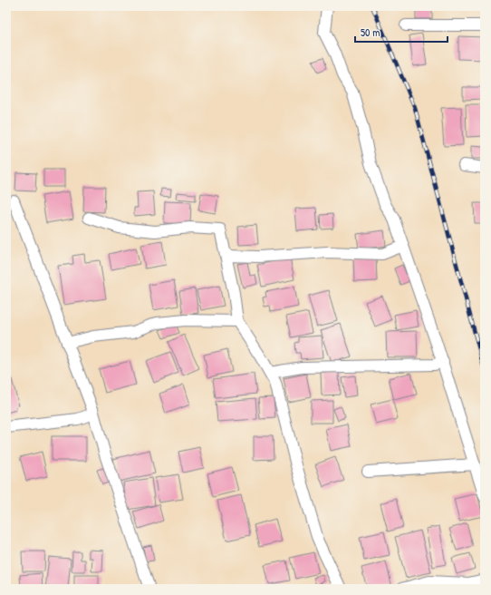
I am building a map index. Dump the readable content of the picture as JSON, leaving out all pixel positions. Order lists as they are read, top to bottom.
{
  "scale_bar": "50 m"
}
